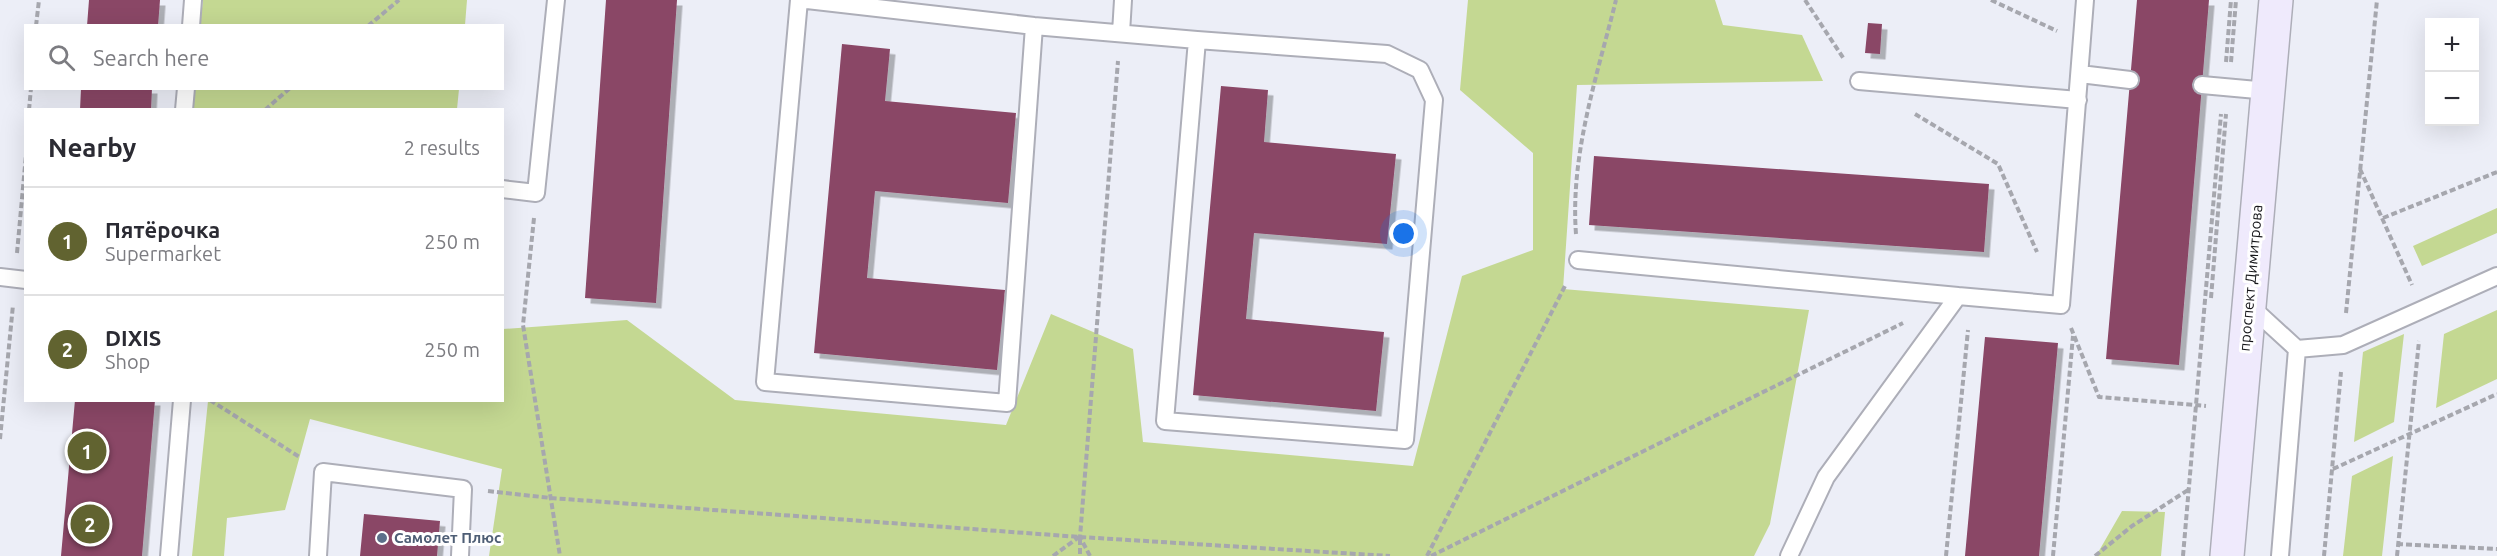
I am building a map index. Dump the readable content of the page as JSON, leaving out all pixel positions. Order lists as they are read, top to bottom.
{
  "streets": {
    "main road": ["проспект Димитрова"]
  },
  "places": ["Самолет Плюс"],
  "page": {
    "map_buttons": ["+", "−"],
    "search": "Search here",
    "heading": ["Nearby", "2 results"],
    "list": [
      {
        "mark": "1",
        "name": "Пятёрочка",
        "note": "Supermarket",
        "value": "250 m"
      },
      {
        "mark": "2",
        "name": "DIXIS",
        "note": "Shop",
        "value": "250 m"
      }
    ],
    "pins": ["1", "2"]
  }
}
